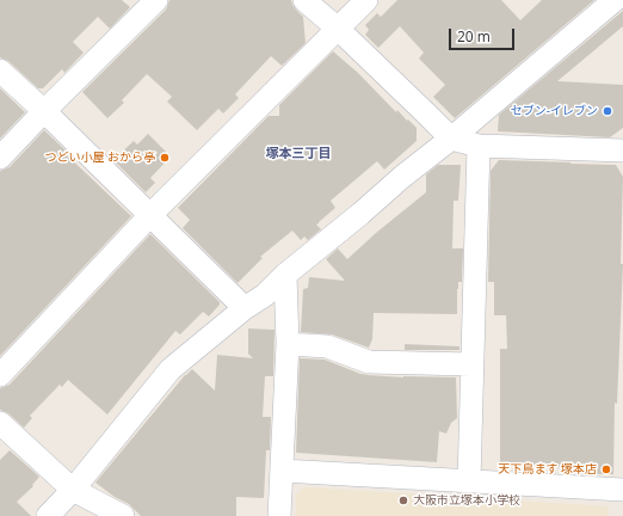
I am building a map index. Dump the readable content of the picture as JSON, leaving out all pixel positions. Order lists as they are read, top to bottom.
{
  "districts": ["塚本三丁目"],
  "places": [
    "セブン-イレブン",
    "つどい小屋 おから亭",
    "天下鳥ます 塚本店",
    "大阪市立塚本小学校"
  ],
  "scale_bar": "20 m"
}
